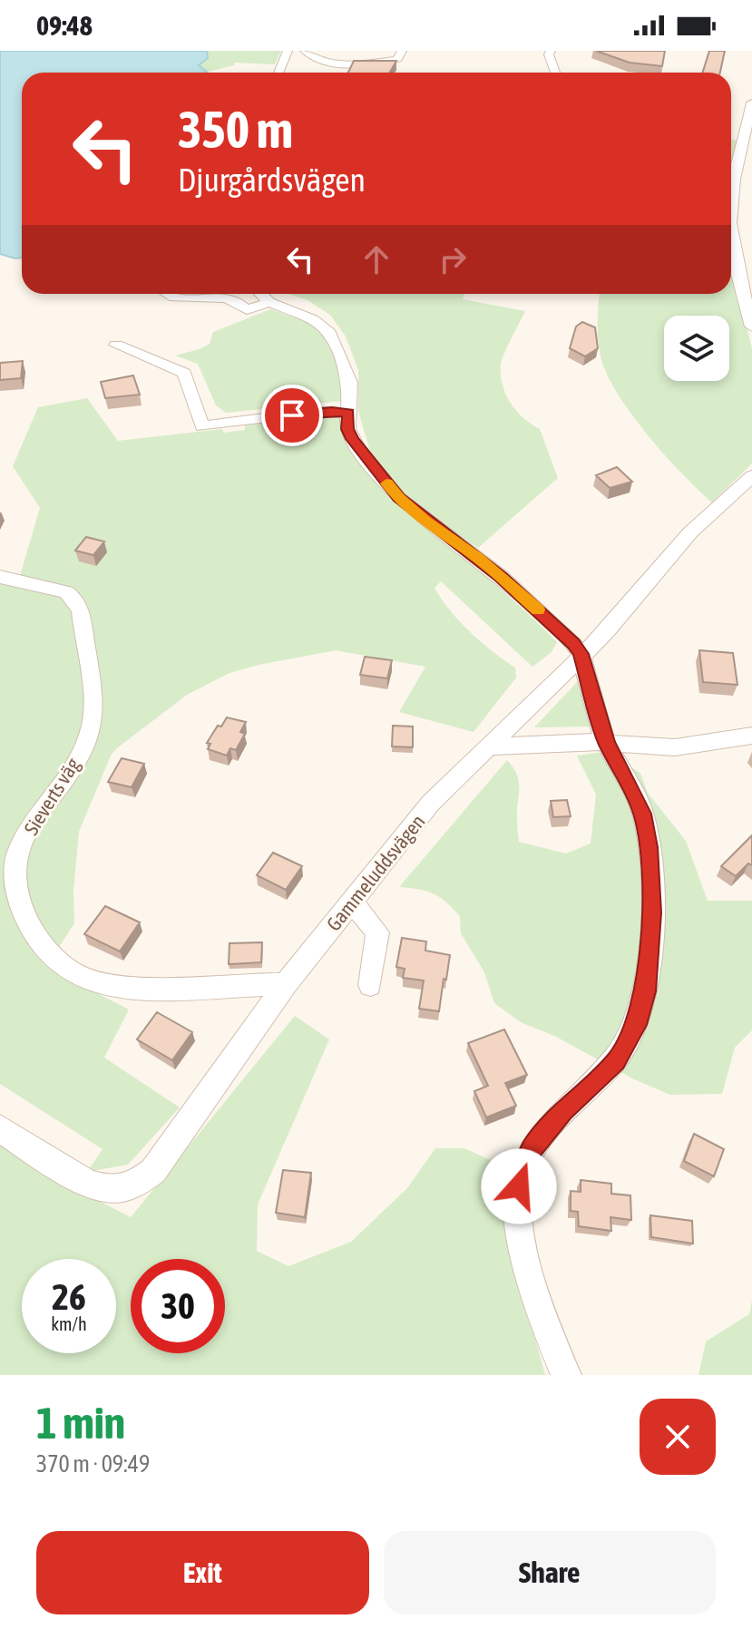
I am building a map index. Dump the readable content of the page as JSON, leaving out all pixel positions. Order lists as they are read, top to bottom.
{
  "streets": {
    "street": ["Sieverts väg", "Gammeluddsvägen"]
  },
  "crossings": [
    ["Sieverts väg", "Gammeluddsvägen"]
  ],
  "page": {
    "status": "09:48",
    "turn": ["350 m", "Djurgårdsvägen"],
    "speed": "26 km/h",
    "limit": "30",
    "heading": ["1 min", "370 m · 09:49"],
    "buttons": ["Exit", "Share"]
  }
}
